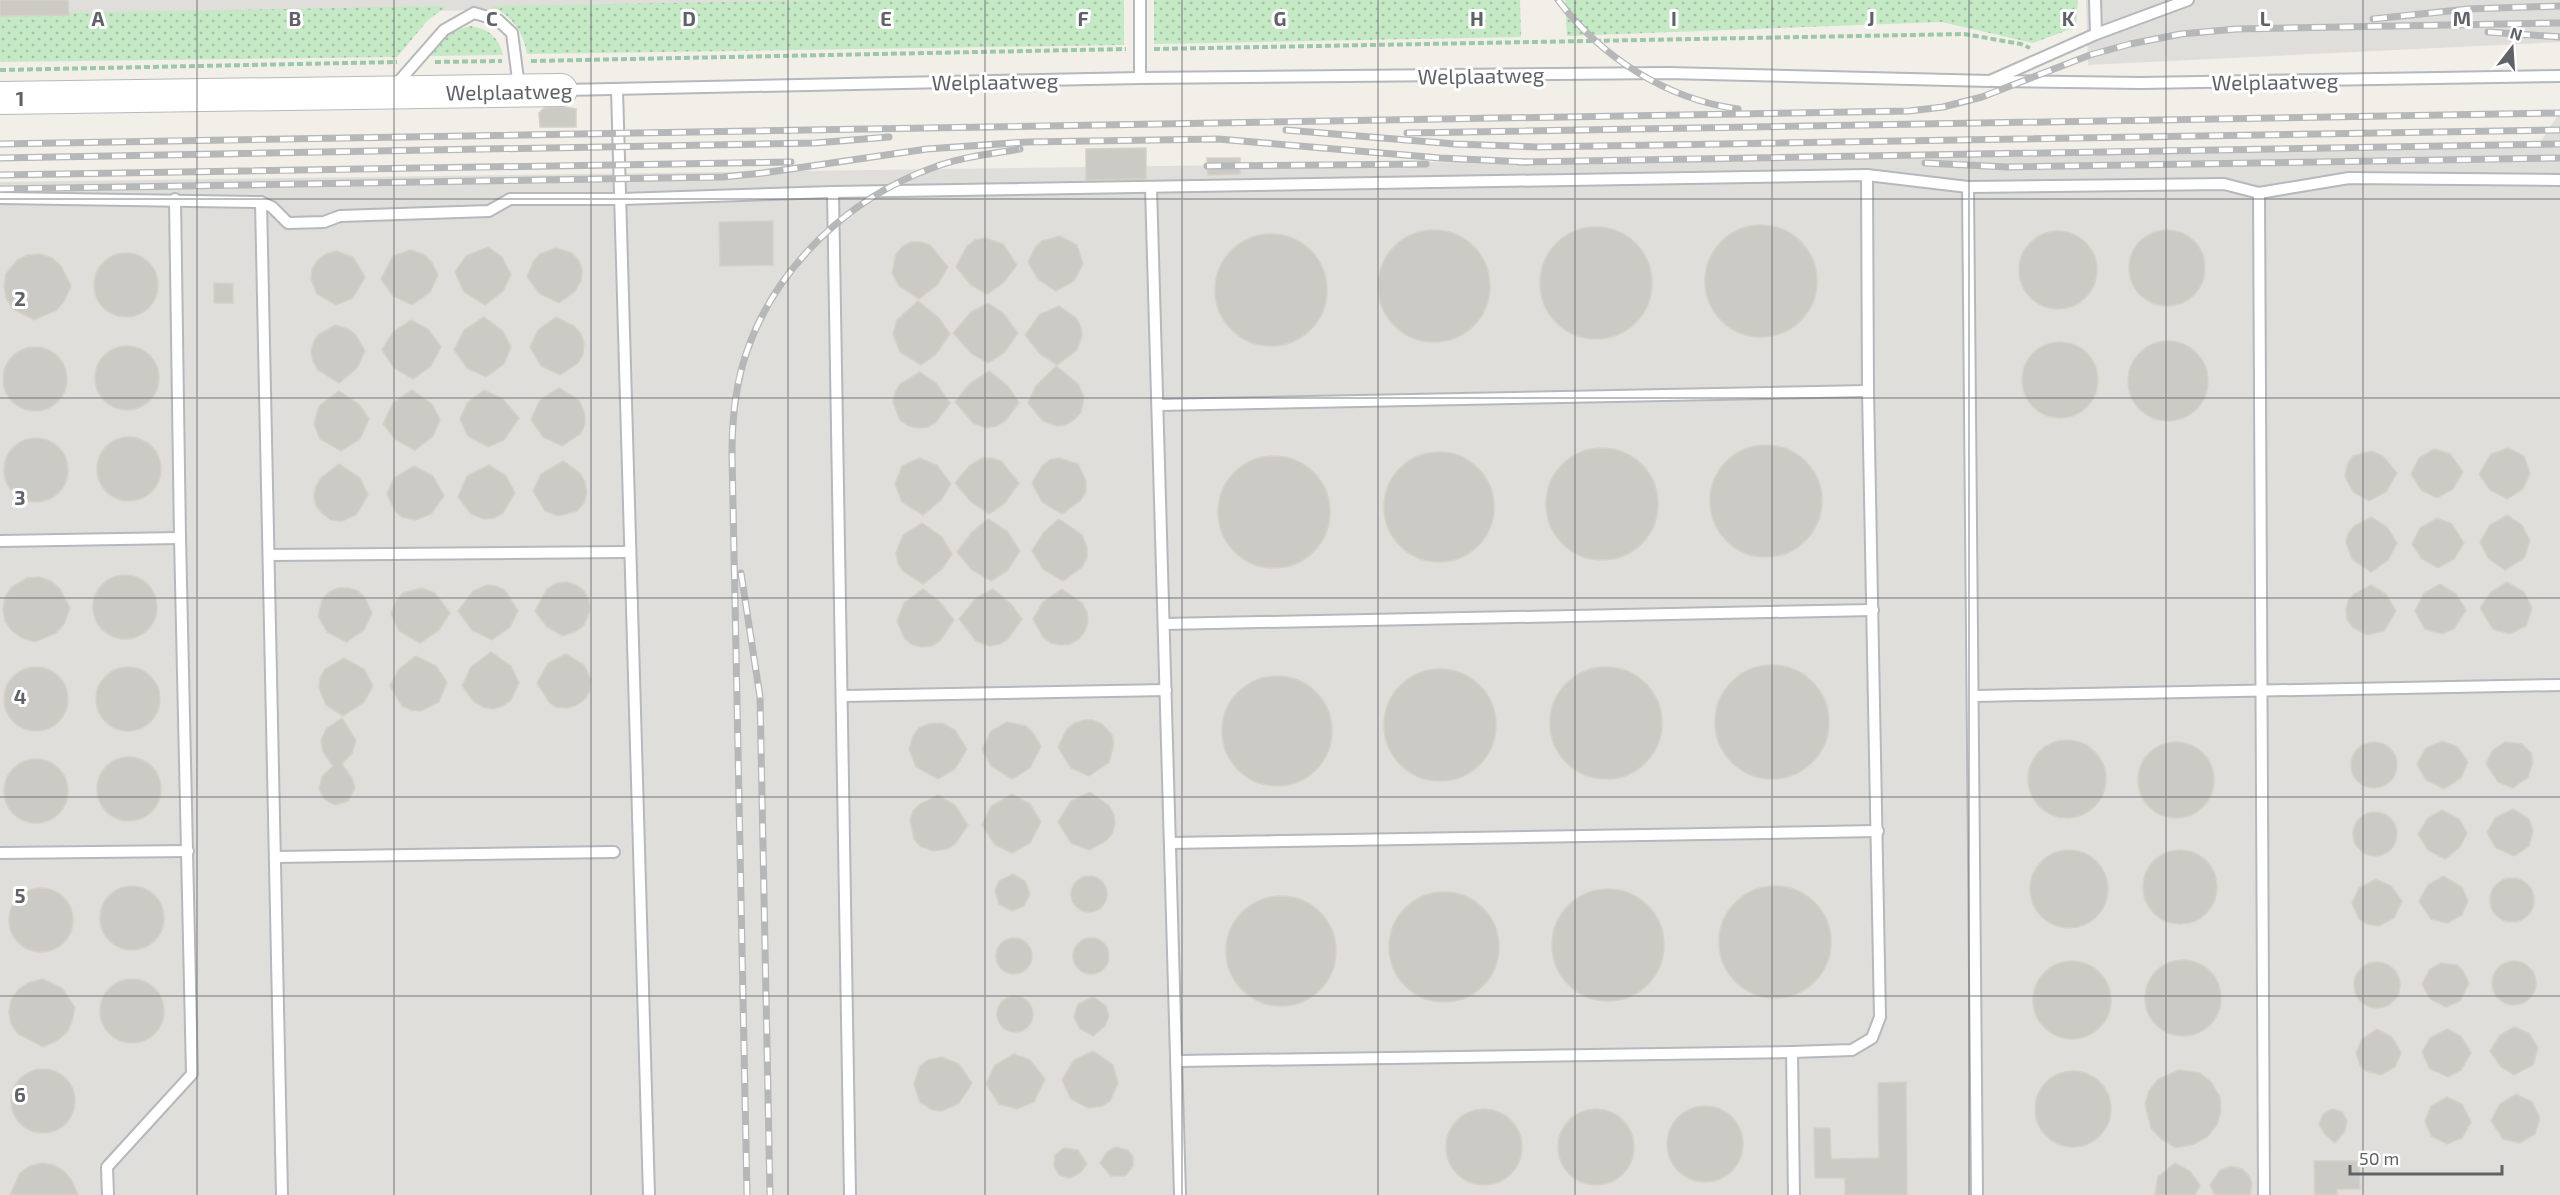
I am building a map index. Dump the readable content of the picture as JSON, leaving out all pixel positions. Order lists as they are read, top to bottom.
{
  "streets": {
    "street": ["Welplaatweg"]
  },
  "scale_bar": "50 m",
  "north": "top",
  "grid": {
    "columns": [
      "A",
      "B",
      "C",
      "D",
      "E",
      "F",
      "G",
      "H",
      "I",
      "J",
      "K",
      "L",
      "M"
    ],
    "rows": [
      "1",
      "2",
      "3",
      "4",
      "5",
      "6"
    ]
  }
}
